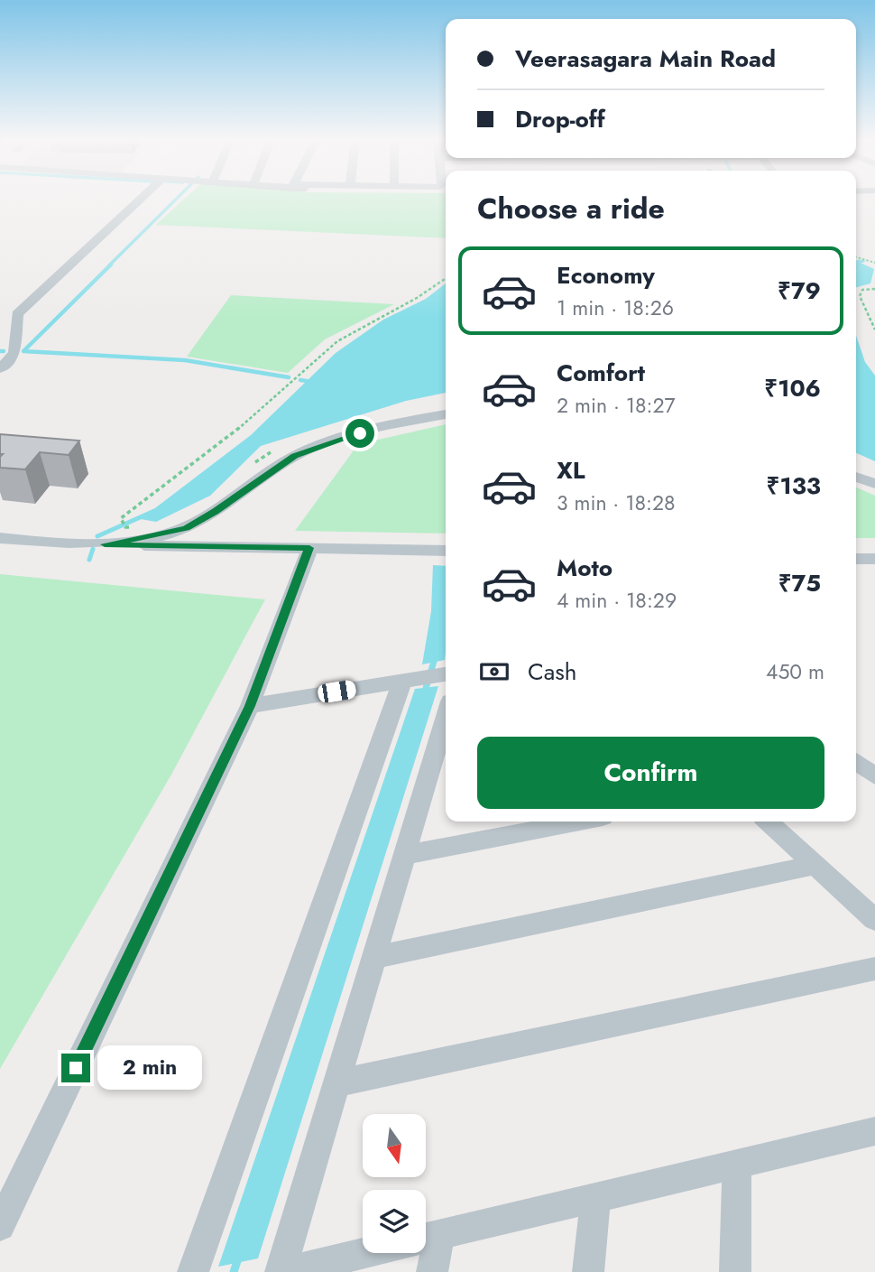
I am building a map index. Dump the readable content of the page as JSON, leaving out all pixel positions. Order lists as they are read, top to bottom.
{
  "north": "bottom",
  "page": {
    "banner": ["Veerasagara Main Road", "Drop-off"],
    "heading": "Choose a ride",
    "list": [
      {
        "name": "Economy",
        "note": "1 min · 18:26",
        "value": "₹79"
      },
      {
        "name": "Comfort",
        "note": "2 min · 18:27",
        "value": "₹106"
      },
      {
        "name": "XL",
        "note": "3 min · 18:28",
        "value": "₹133"
      },
      {
        "name": "Moto",
        "note": "4 min · 18:29",
        "value": "₹75"
      }
    ],
    "pay": ["Cash", "450 m"],
    "buttons": "Confirm",
    "bubble": "2 min"
  }
}
